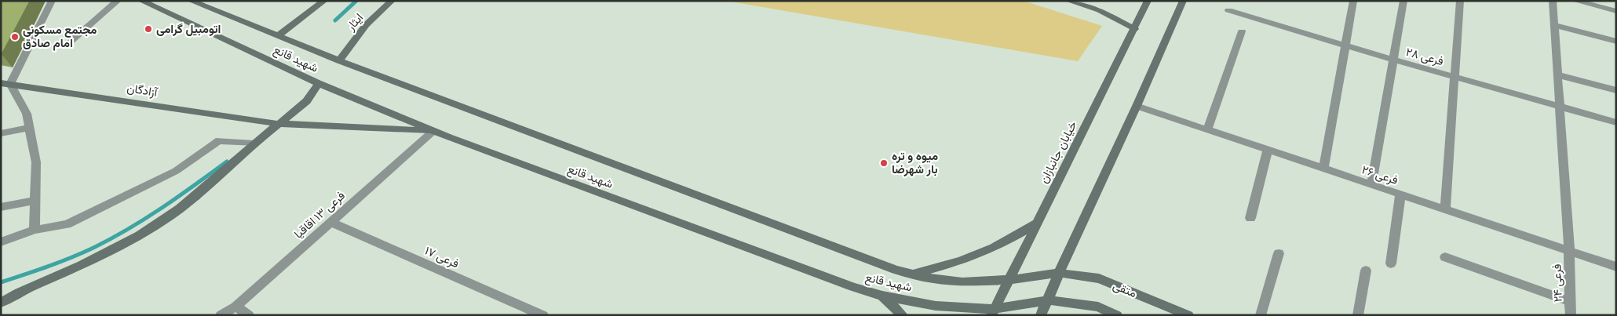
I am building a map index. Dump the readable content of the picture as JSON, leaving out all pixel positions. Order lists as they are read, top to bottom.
{
  "streets": {
    "main road": [
      "ایثار",
      "شهید قانع",
      "آزادگان",
      "خیابان جانبازان",
      "متقی"
    ],
    "street": [
      "فرعی ۲۸",
      "فرعی ۲۶",
      "فرعی ۱۳ اقاقیا",
      "فرعی ۱۷",
      "فرعی ۲۴"
    ]
  },
  "crossings": [
    ["ایثار", "شهید قانع"],
    ["فرعی ۲۸", "فرعی ۲۴"],
    ["شهید قانع", "آزادگان"],
    ["شهید قانع", "خیابان جانبازان"],
    ["شهید قانع", "فرعی ۱۳ اقاقیا"],
    ["شهید قانع", "متقی"],
    ["آزادگان", "فرعی ۱۳ اقاقیا"],
    ["فرعی ۲۶", "فرعی ۲۴"],
    ["فرعی ۱۳ اقاقیا", "فرعی ۱۷"]
  ],
  "places": ["اتومبیل گرامی", "مجتمع مسکونی امام صادق", "میوه و تره بار شهرضا"]
}
